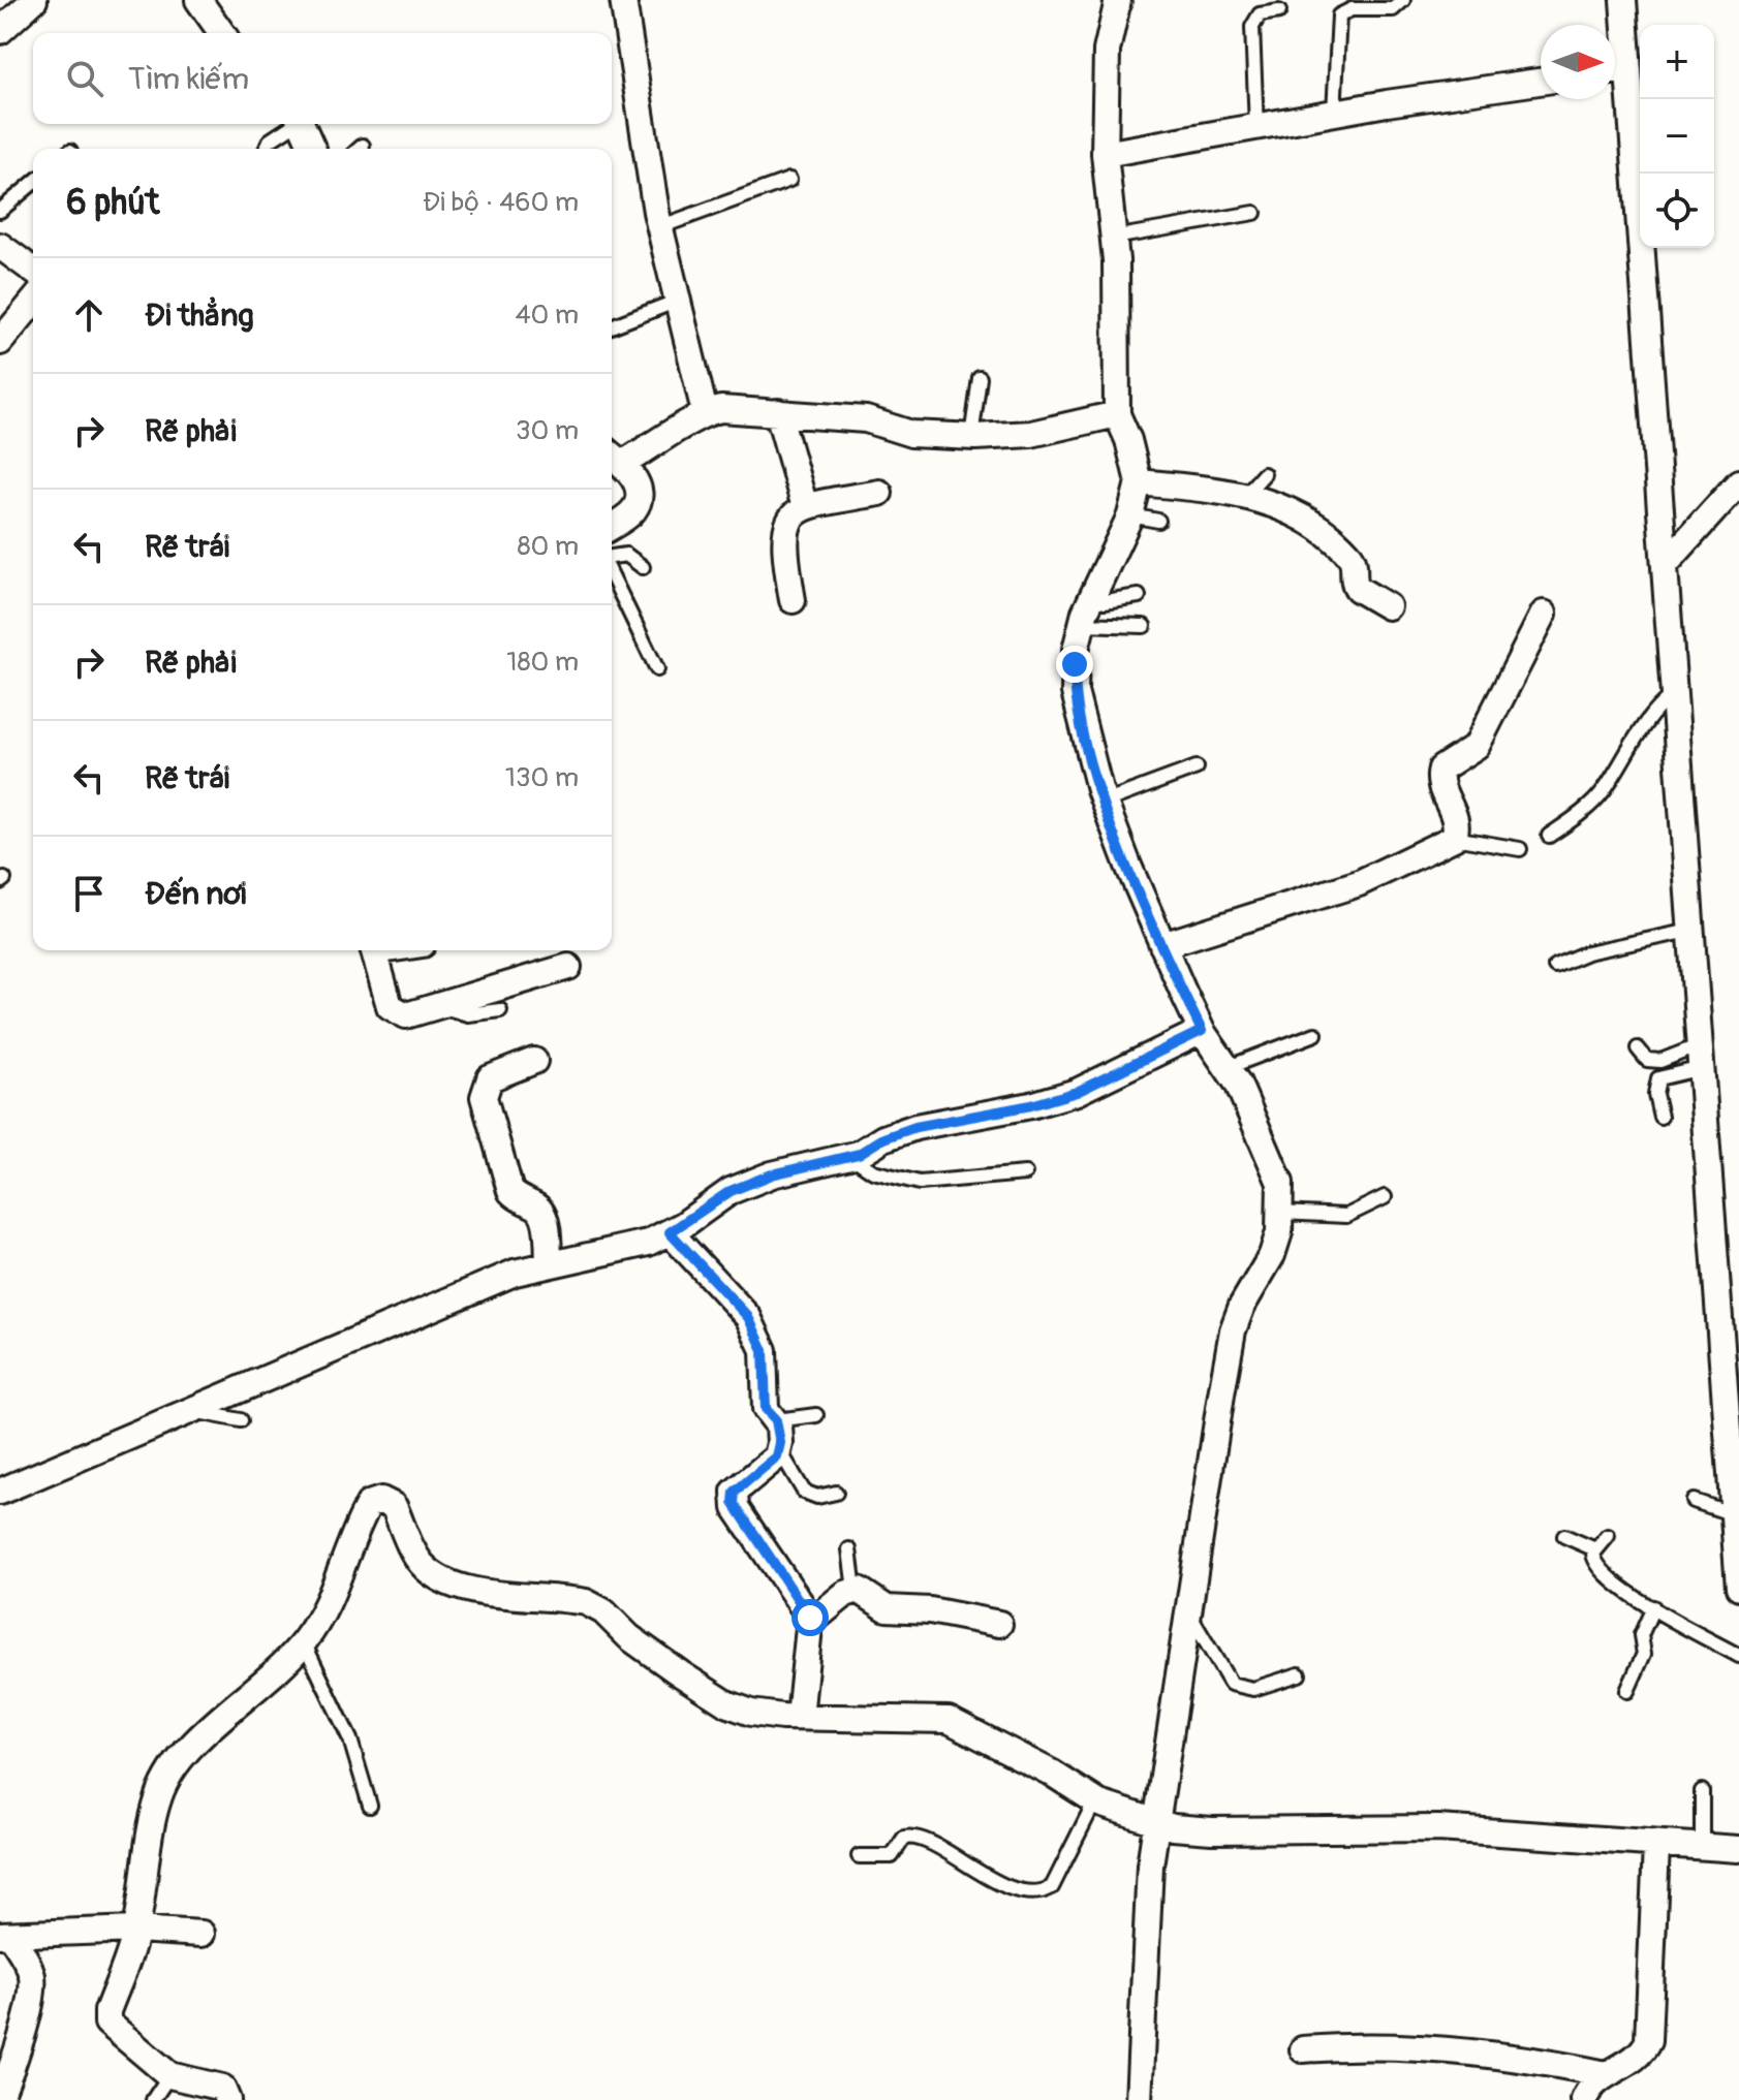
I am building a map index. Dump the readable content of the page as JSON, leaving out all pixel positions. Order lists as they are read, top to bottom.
{
  "north": "right",
  "page": {
    "map_buttons": ["+", "−"],
    "search": "Tìm kiếm",
    "heading": ["6 phút", "Đi bộ · 460 m"],
    "list": [
      ["Đi thẳng", "40 m"],
      ["Rẽ phải", "30 m"],
      ["Rẽ trái", "80 m"],
      ["Rẽ phải", "180 m"],
      ["Rẽ trái", "130 m"],
      "Đến nơi"
    ]
  }
}
